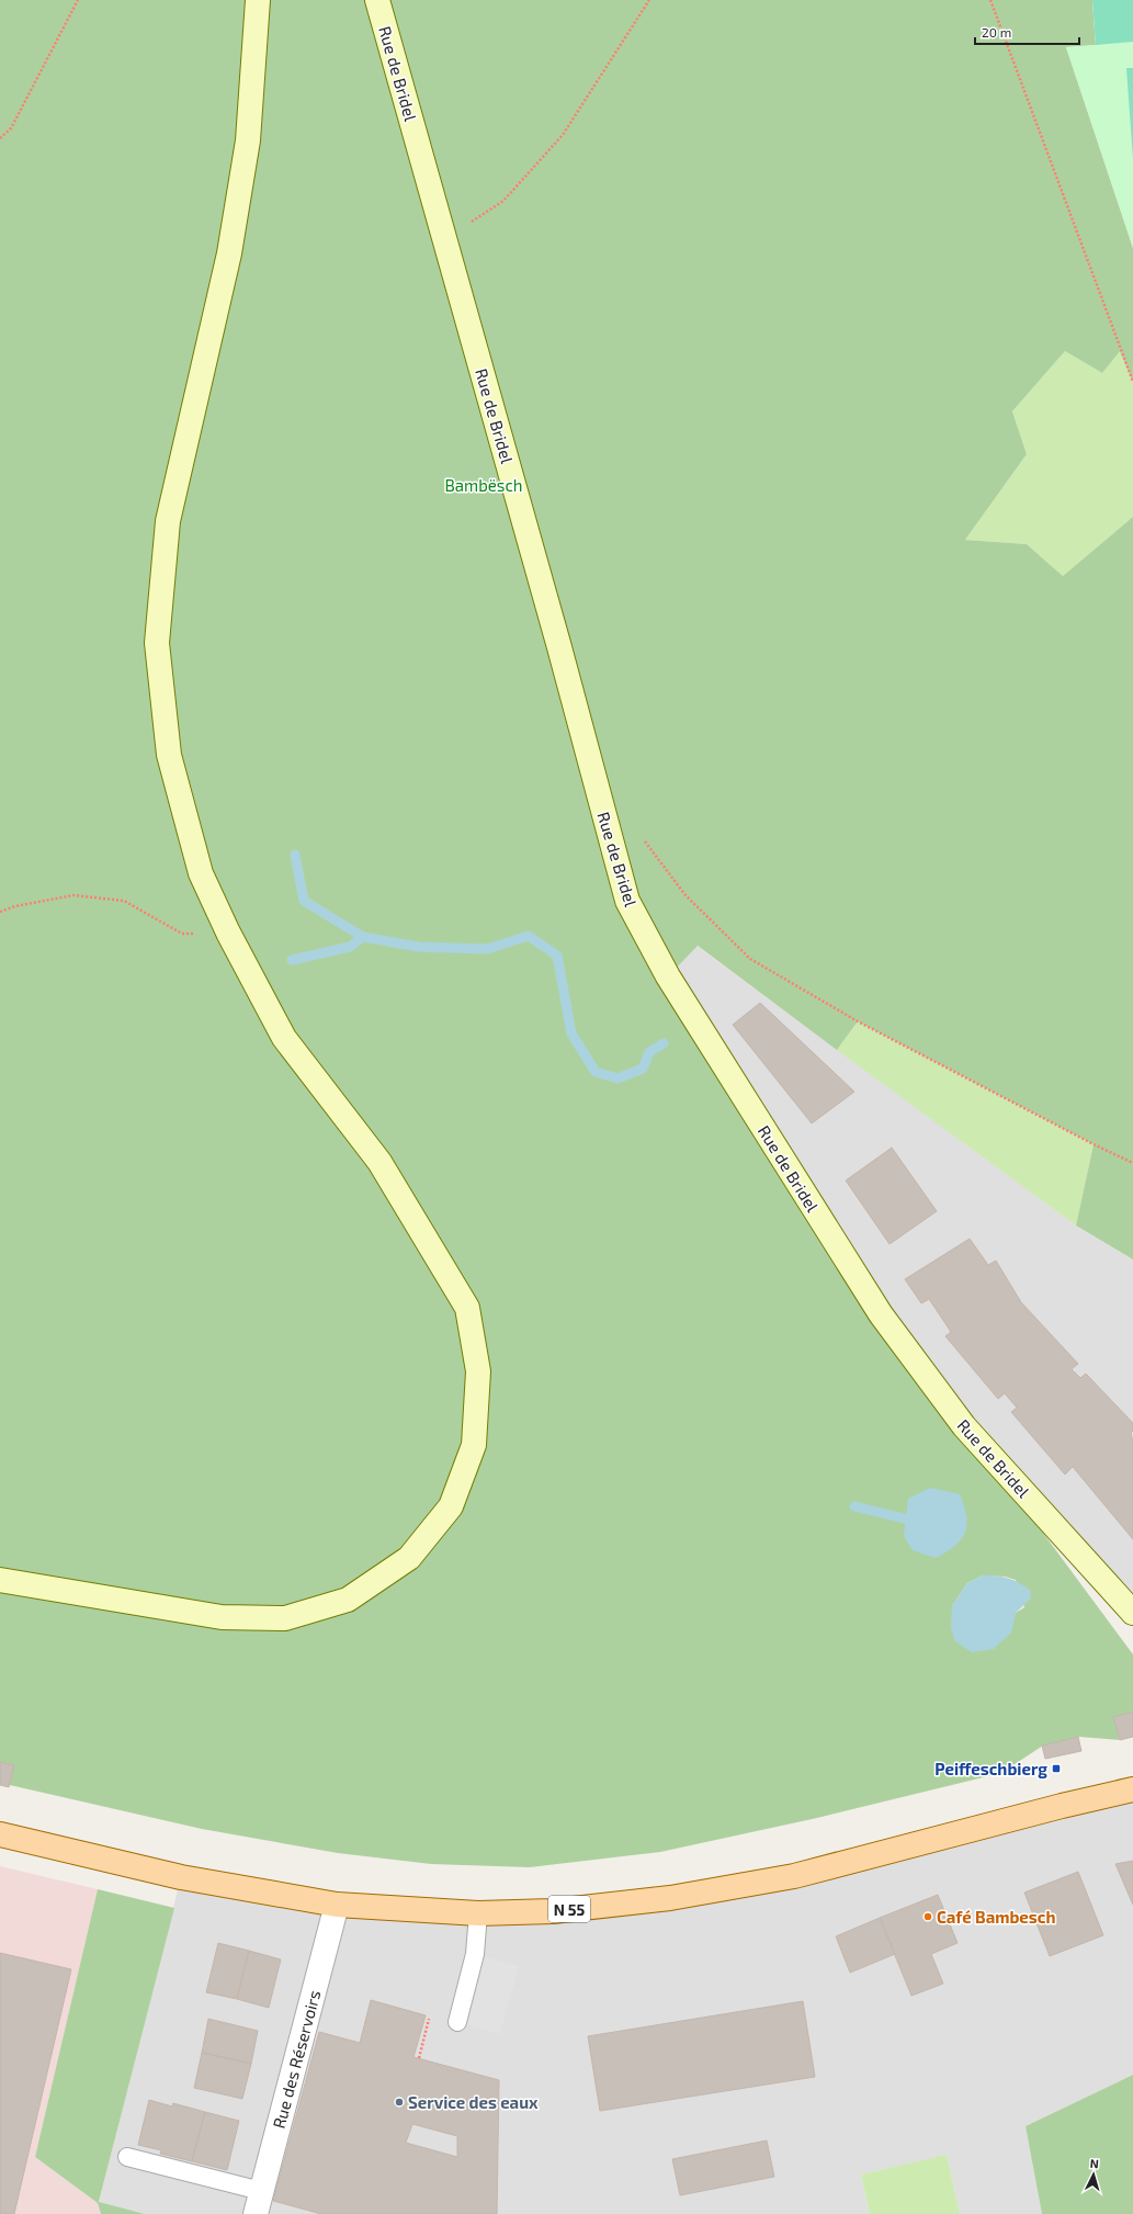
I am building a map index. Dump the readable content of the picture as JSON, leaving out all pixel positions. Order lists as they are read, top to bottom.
{
  "streets": {
    "main road": ["Rue de Bridel", "N 55"],
    "street": ["Rue des Réservoirs"]
  },
  "crossings": [
    ["N 55", "Rue des Réservoirs"]
  ],
  "parks": ["Bambësch"],
  "places": {
    "transit": ["Peiffeschbierg"],
    "other": ["Café Bambesch", "Service des eaux"]
  },
  "scale_bar": "20 m",
  "north": "top"
}
